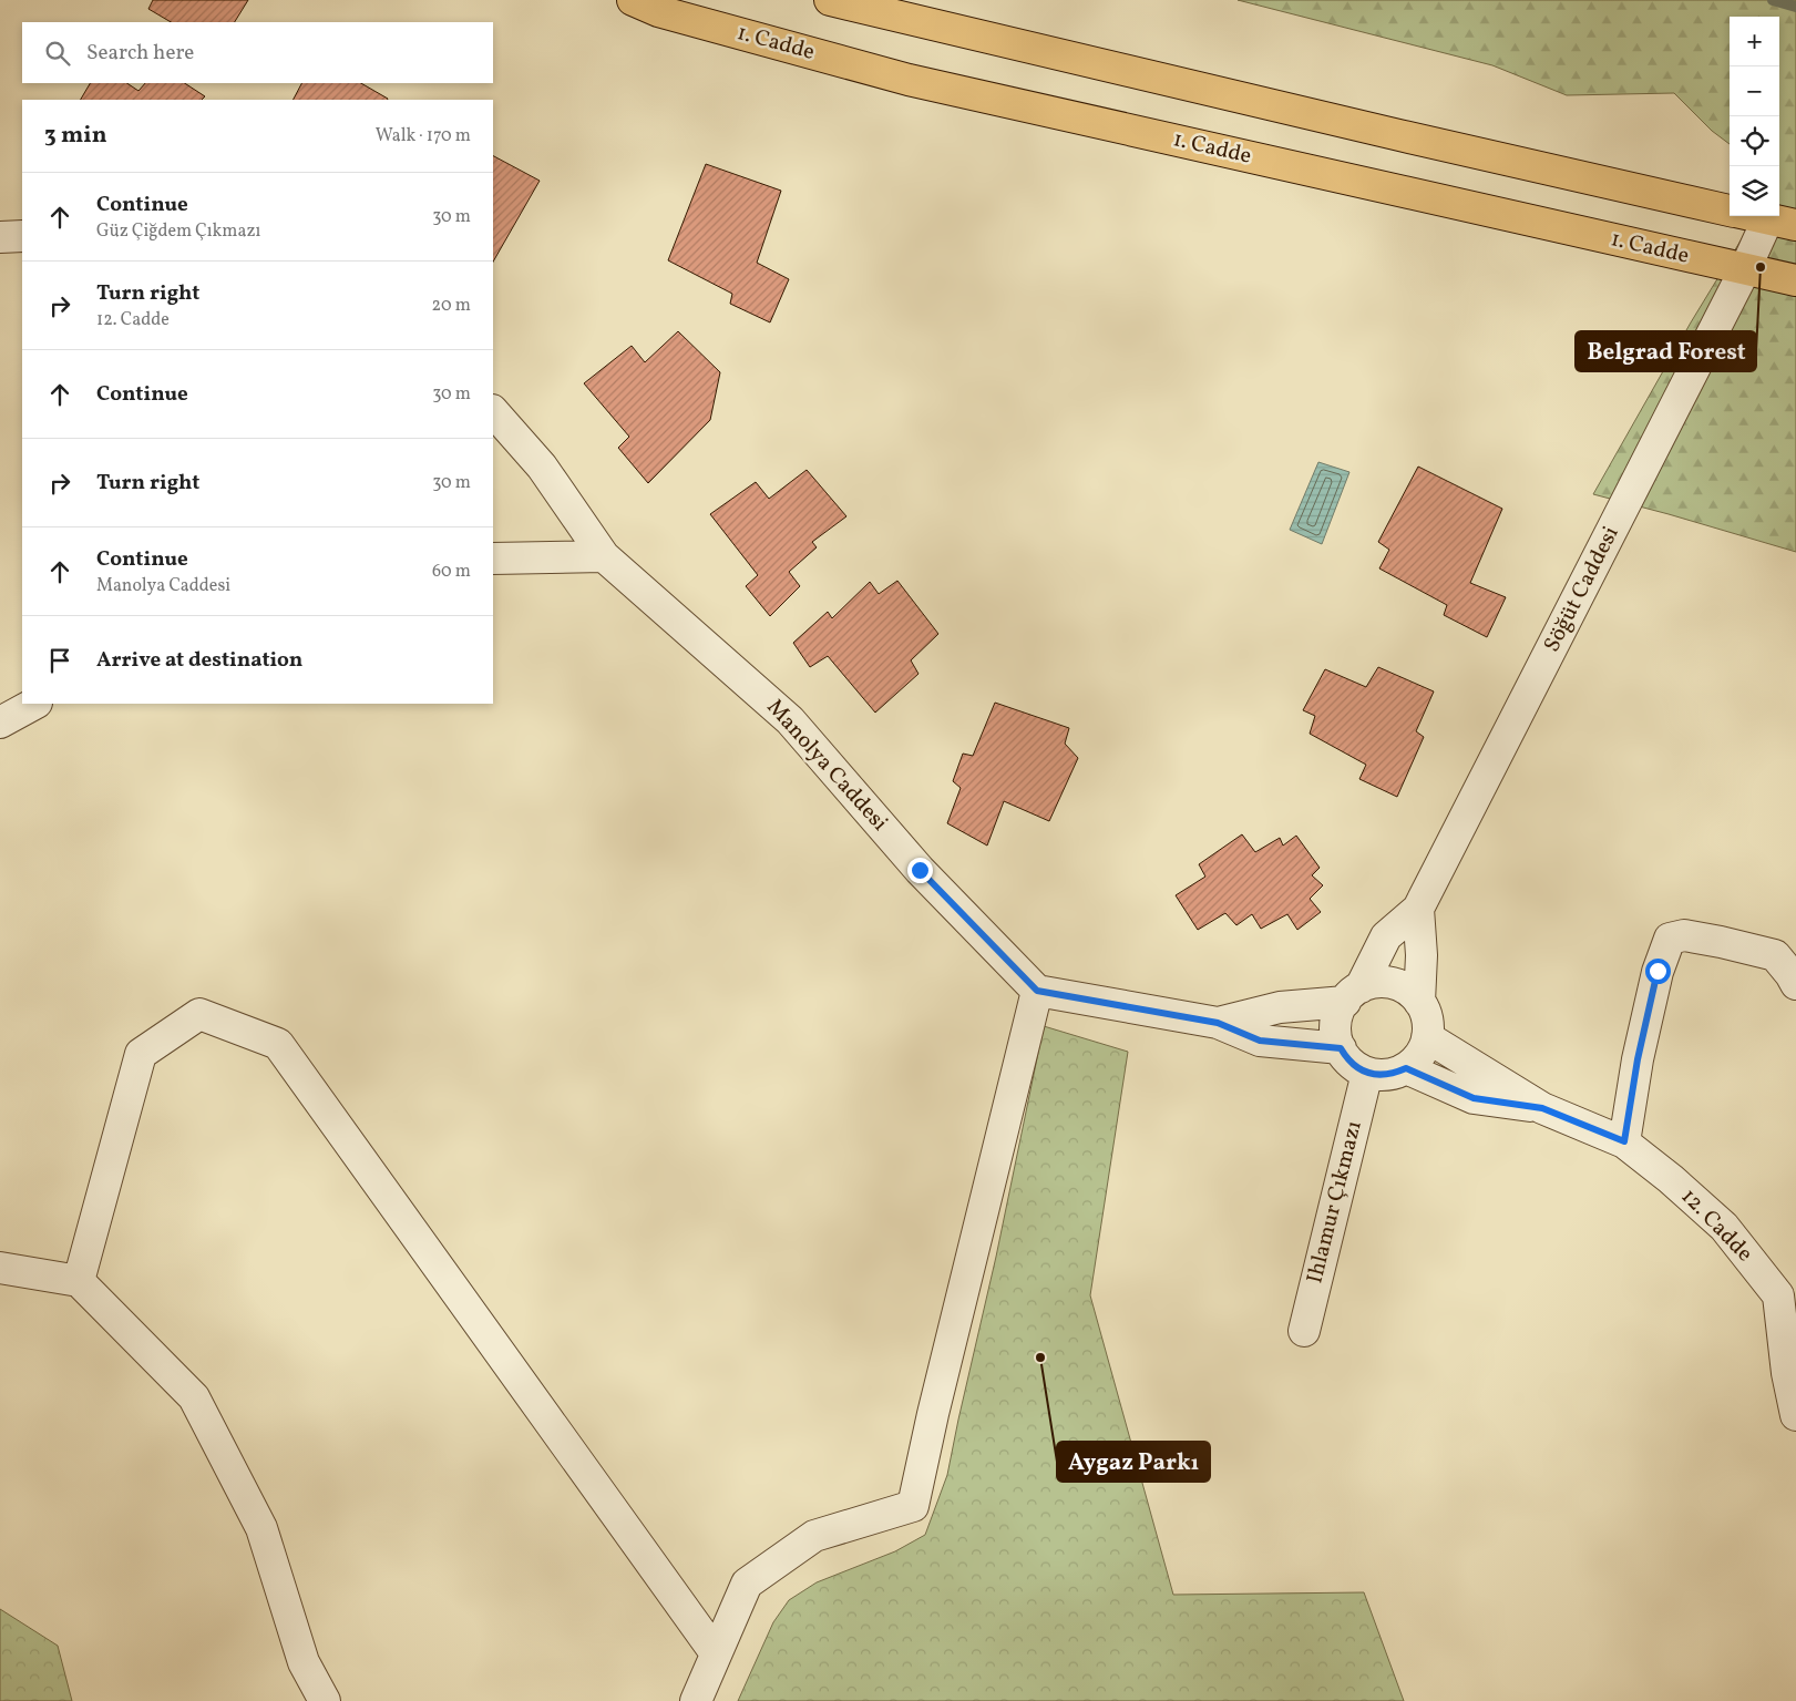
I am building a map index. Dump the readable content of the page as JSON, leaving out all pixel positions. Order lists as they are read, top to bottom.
{
  "streets": {
    "main road": ["1. Cadde"],
    "street": [
      "Söğüt Caddesi",
      "Manolya Caddesi",
      "Ihlamur Çıkmazı",
      "12. Cadde"
    ]
  },
  "crossings": [
    ["1. Cadde", "Söğüt Caddesi"]
  ],
  "places": ["Belgrad Forest", "Aygaz Parkı"],
  "page": {
    "map_buttons": ["+", "−"],
    "search": "Search here",
    "heading": ["3 min", "Walk · 170 m"],
    "list": [
      ["Continue", "Güz Çiğdem Çıkmazı", "30 m"],
      ["Turn right", "12. Cadde", "20 m"],
      ["Continue", "30 m"],
      ["Turn right", "30 m"],
      ["Continue", "Manolya Caddesi", "60 m"],
      "Arrive at destination"
    ]
  }
}
